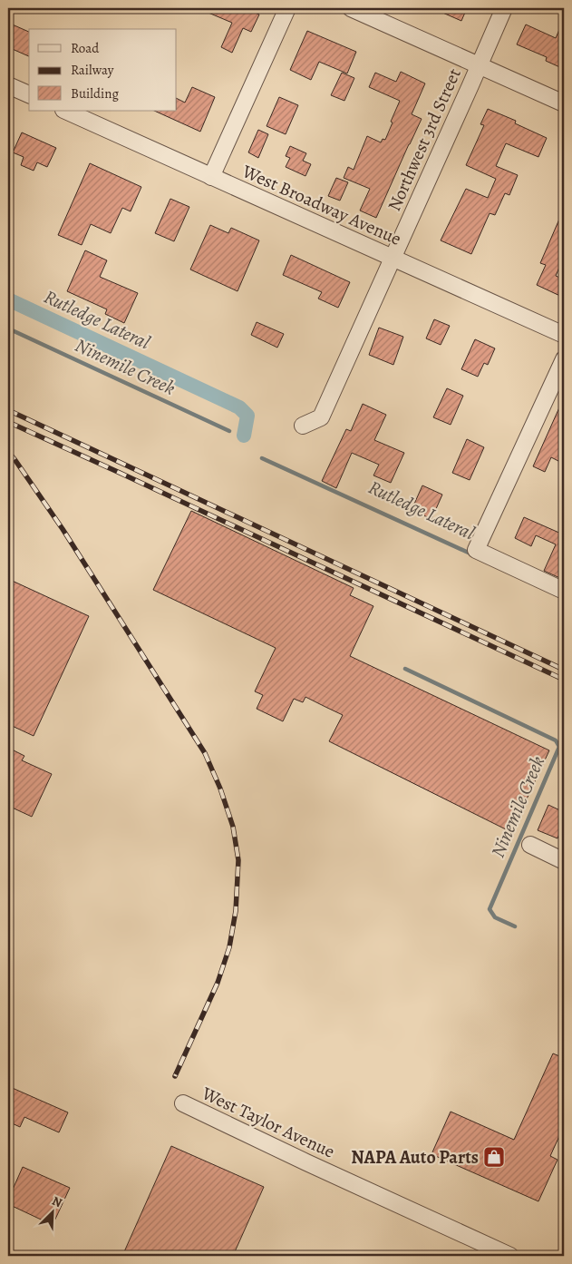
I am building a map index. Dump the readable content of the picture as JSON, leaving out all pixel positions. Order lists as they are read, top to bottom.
{
  "streets": {
    "street": ["Northwest 3rd Street", "West Broadway Avenue", "West Taylor Avenue"]
  },
  "crossings": [
    ["Northwest 3rd Street", "West Broadway Avenue"]
  ],
  "water": ["Rutledge Lateral", "Ninemile Creek"],
  "places": {
    "shop": ["NAPA Auto Parts"]
  },
  "legend": ["Road", "Railway", "Building"],
  "north": "top right"
}
